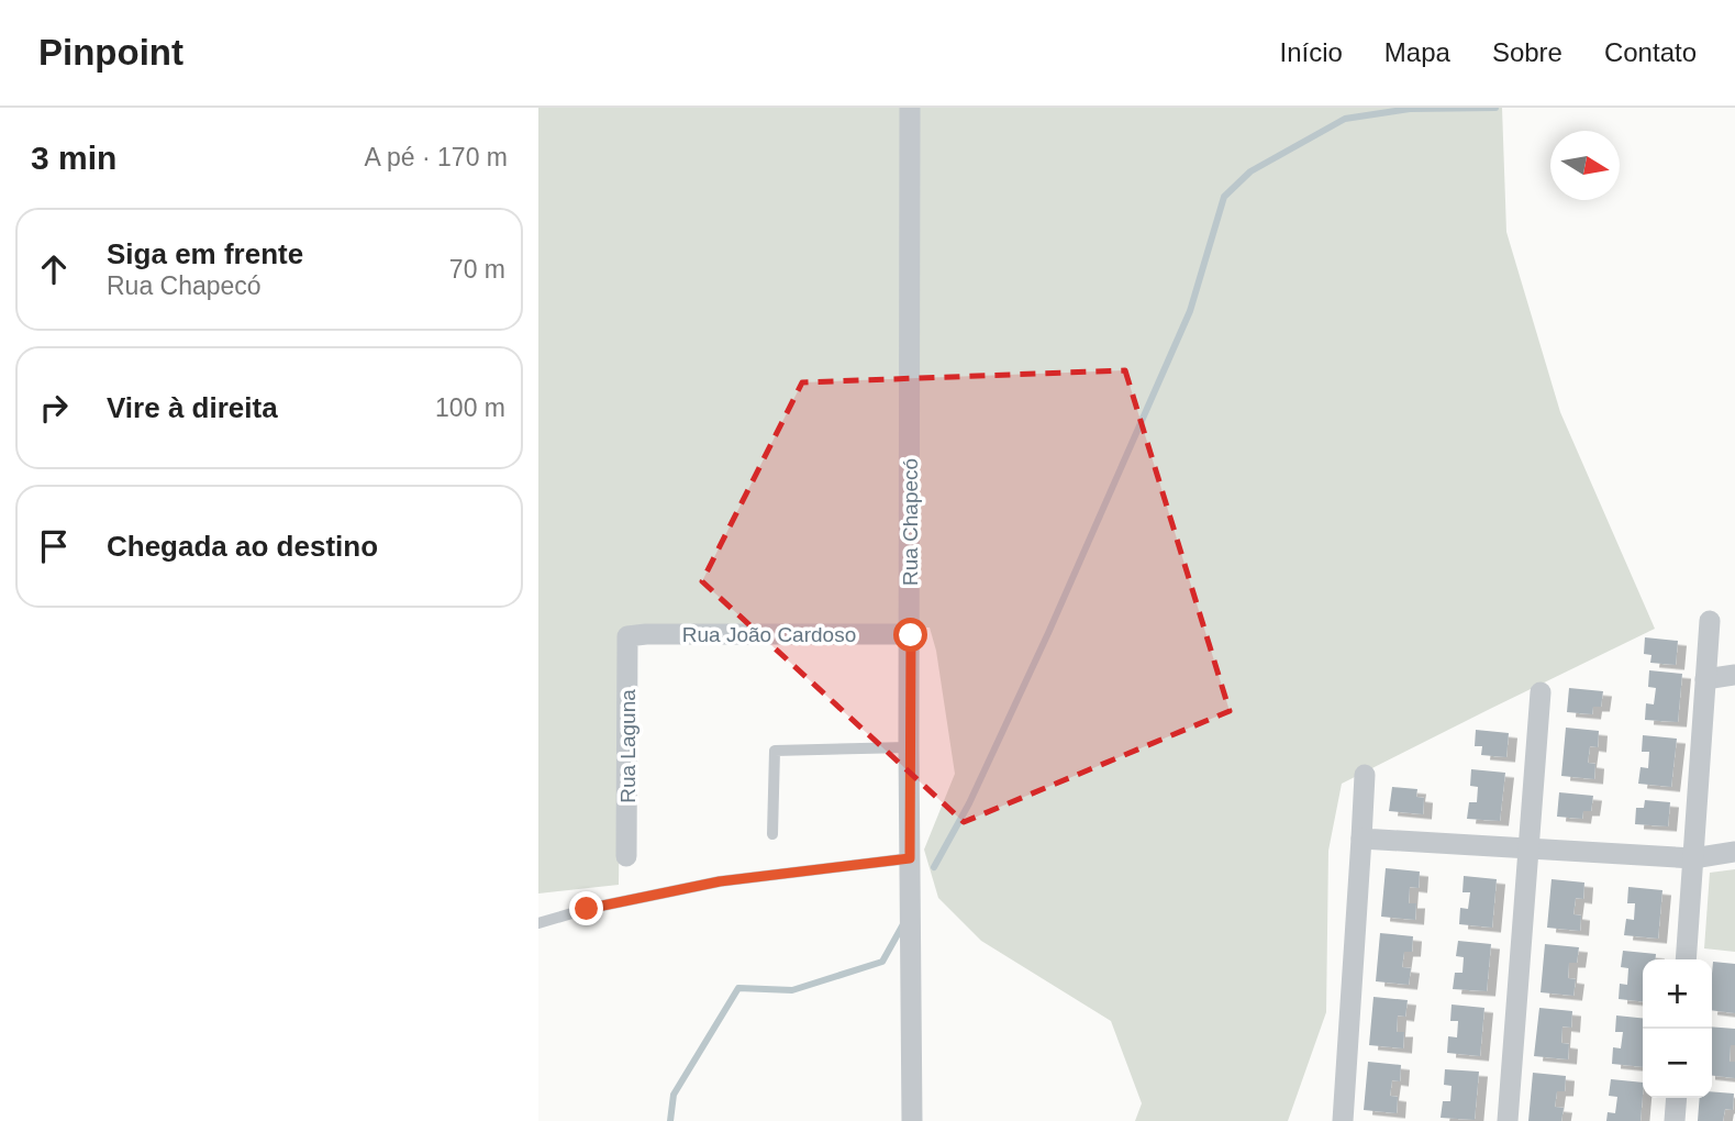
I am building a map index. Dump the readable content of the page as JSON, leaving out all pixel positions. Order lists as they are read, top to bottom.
{
  "streets": {
    "street": ["Rua Chapecó", "Rua João Cardoso", "Rua Laguna"]
  },
  "crossings": [
    ["Rua Chapecó", "Rua João Cardoso"],
    ["Rua João Cardoso", "Rua Laguna"]
  ],
  "north": "right",
  "page": {
    "header": "Pinpoint",
    "nav": [
      "Início",
      "Mapa",
      "Sobre",
      "Contato"
    ],
    "heading": ["3 min", "A pé · 170 m"],
    "list": [
      ["Siga em frente", "Rua Chapecó", "70 m"],
      ["Vire à direita", "100 m"],
      "Chegada ao destino"
    ],
    "map_buttons": ["+", "−"]
  }
}
